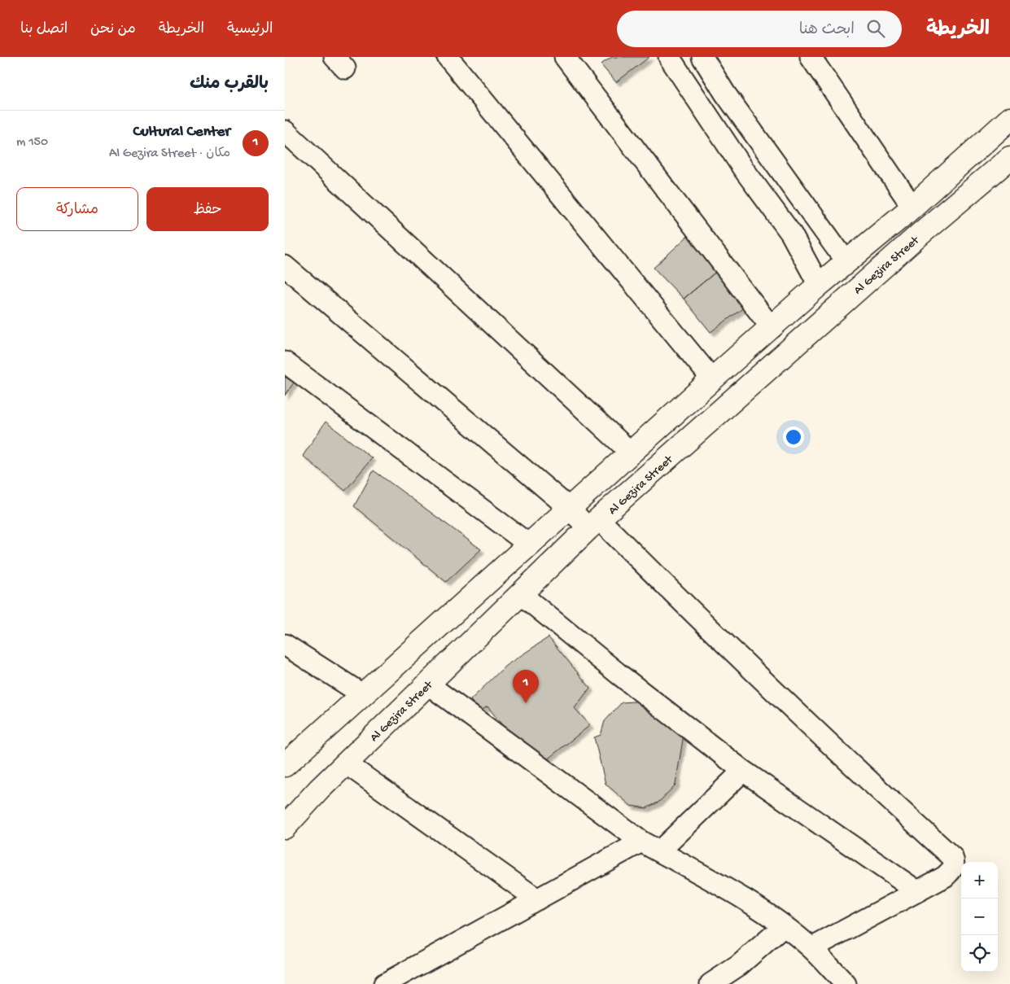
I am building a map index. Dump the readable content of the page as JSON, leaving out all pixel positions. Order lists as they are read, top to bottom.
{
  "streets": {
    "main road": ["Al Gezira Street"]
  },
  "page": {
    "header": "الخريطة",
    "search": "ابحث هنا",
    "nav": [
      "الرئيسية",
      "الخريطة",
      "من نحن",
      "اتصل بنا"
    ],
    "heading": "بالقرب منك",
    "list": [
      {
        "mark": "1",
        "name": "Cultural Center",
        "note": "مكان · Al Gezira Street",
        "value": "150 m"
      }
    ],
    "buttons": ["حفظ", "مشاركة"],
    "pins": "1",
    "map_buttons": ["+", "−"]
  }
}
